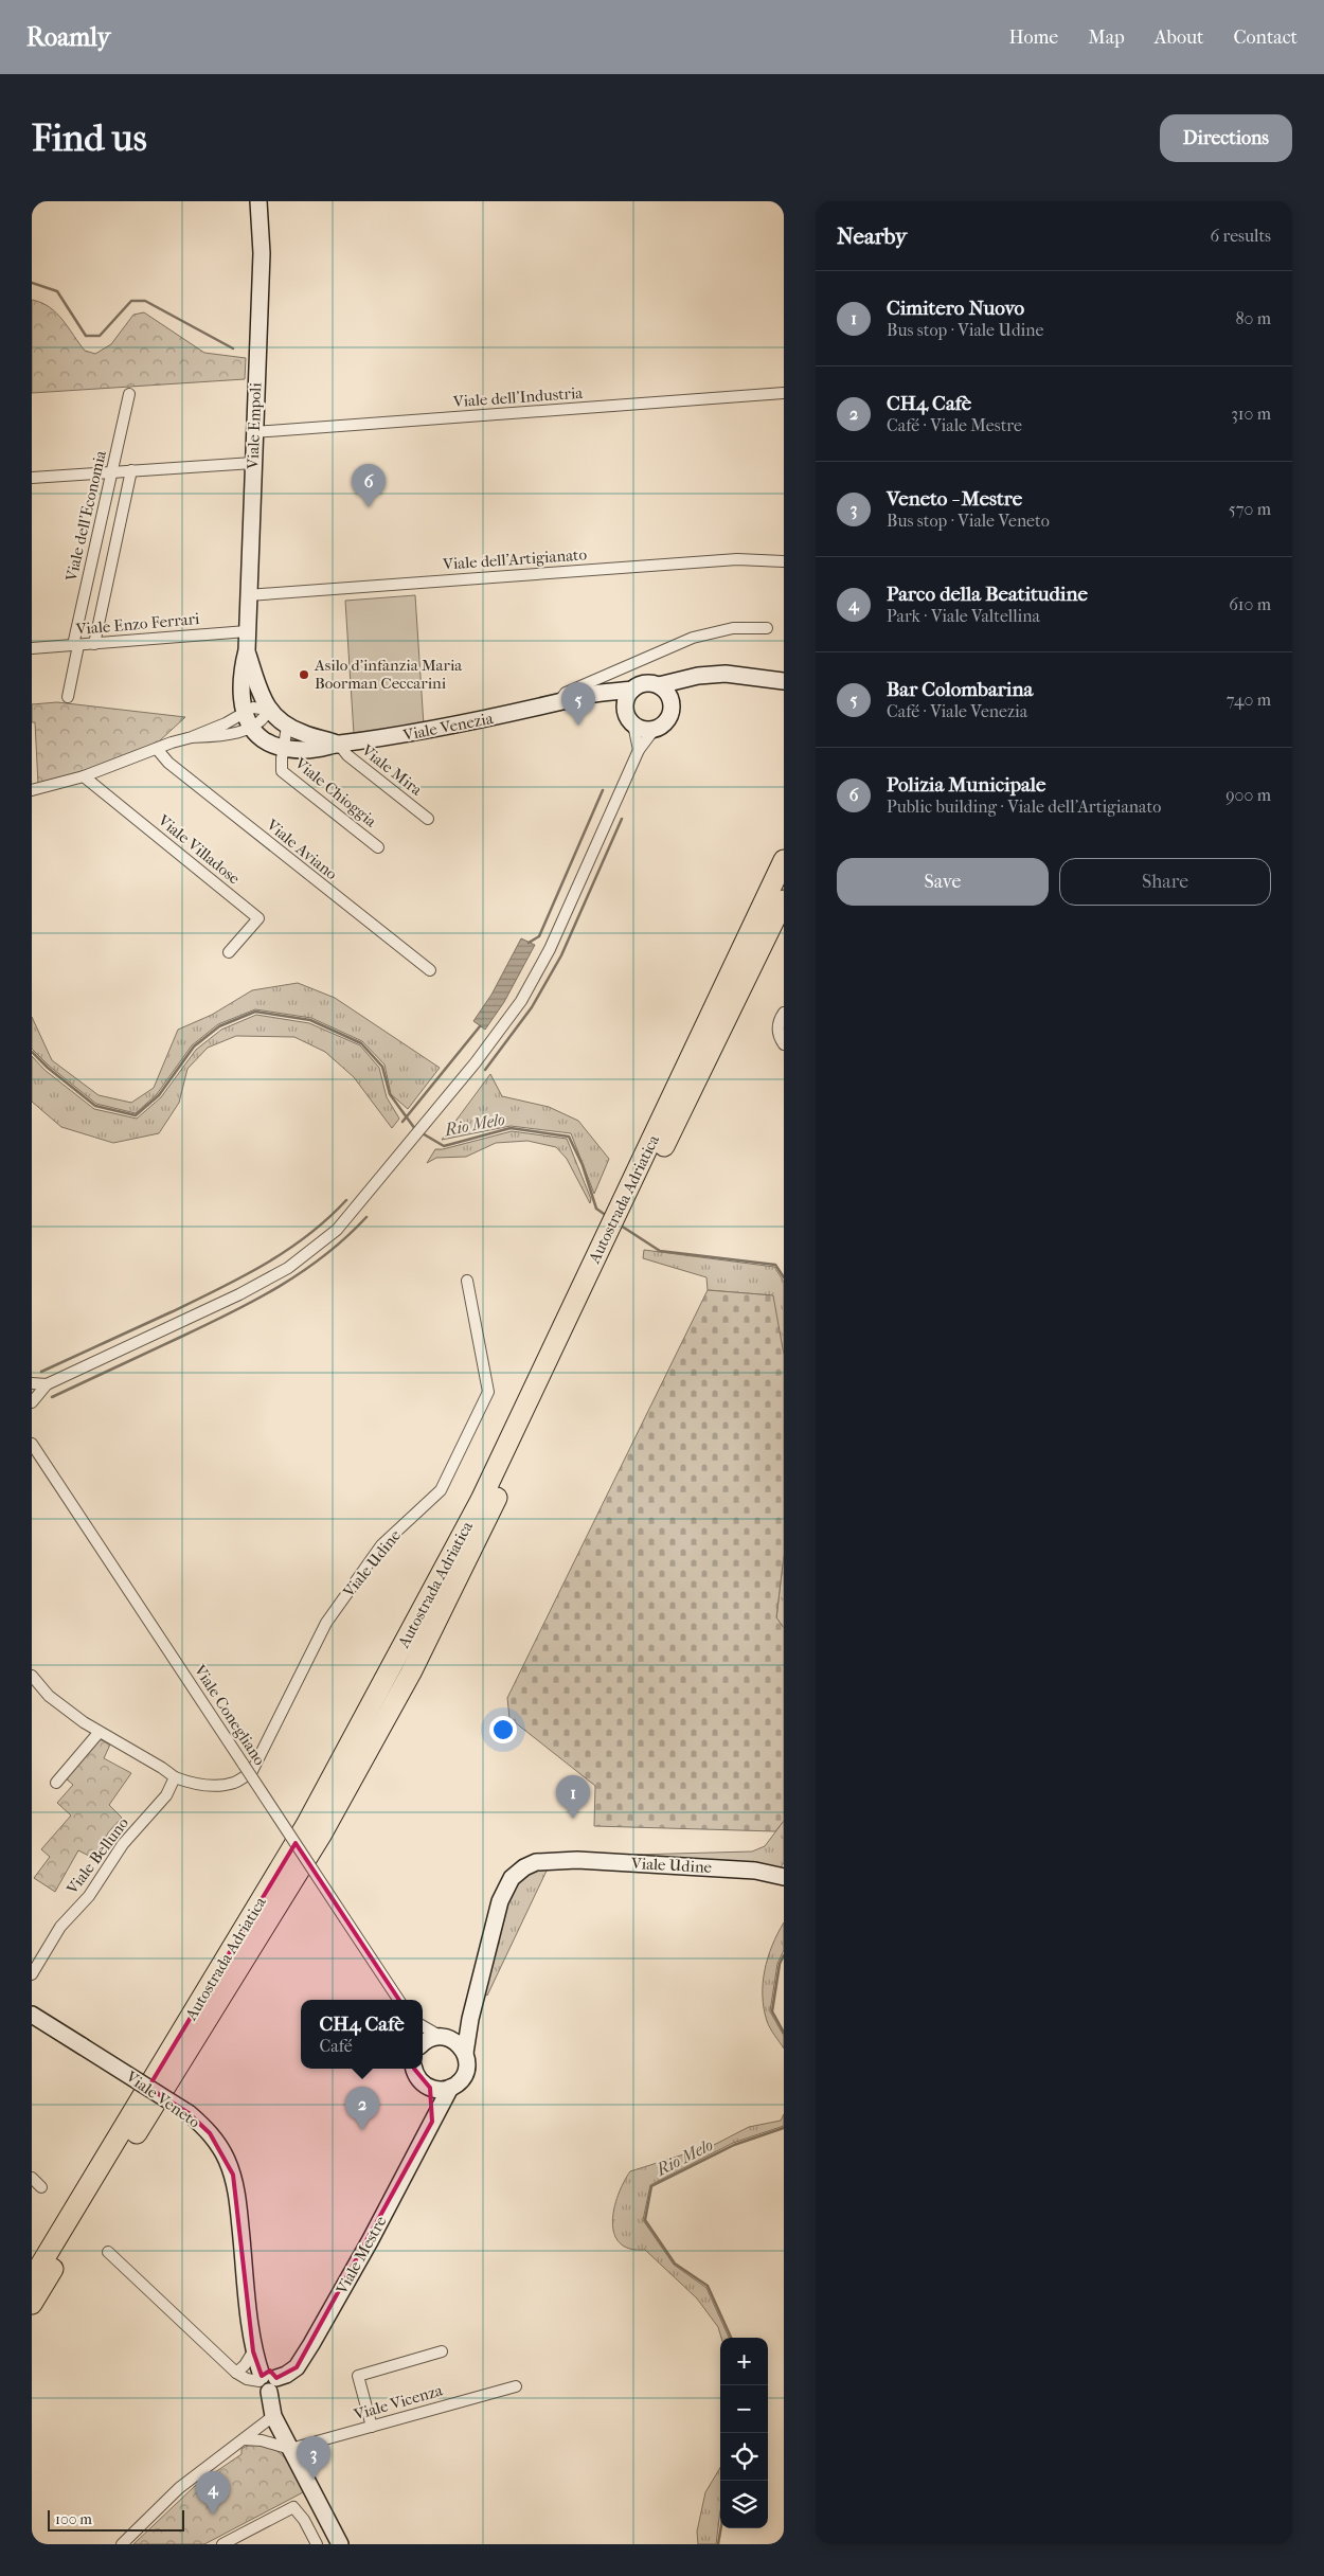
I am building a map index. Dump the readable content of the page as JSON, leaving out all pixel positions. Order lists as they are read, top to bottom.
{
  "streets": {
    "highway": ["Autostrada Adriatica"],
    "street": [
      "Viale dell'Industria",
      "Viale Empoli",
      "Viale dell'Economia",
      "Viale dell'Artigianato",
      "Viale Enzo Ferrari",
      "Viale Venezia",
      "Viale Mira",
      "Viale Chioggia",
      "Viale Villadose",
      "Viale Aviano",
      "Viale Udine",
      "Viale Conegliano",
      "Viale Belluno",
      "Viale Veneto",
      "Viale Mestre",
      "Viale Vicenza"
    ]
  },
  "crossings": [
    ["Viale dell'Industria", "Viale Empoli"],
    ["Viale Empoli", "Viale dell'Artigianato"],
    ["Viale Empoli", "Viale Enzo Ferrari"],
    ["Viale Empoli", "Viale Venezia"],
    ["Viale dell'Economia", "Viale Enzo Ferrari"],
    ["Viale Venezia", "Viale Mira"],
    ["Viale Venezia", "Viale Chioggia"],
    ["Viale Venezia", "Viale Villadose"],
    ["Viale Venezia", "Viale Aviano"],
    ["Viale Udine", "Viale Belluno"],
    ["Viale Udine", "Viale Mestre"],
    ["Viale Veneto", "Viale Mestre"],
    ["Viale Veneto", "Viale Vicenza"]
  ],
  "water": ["Rio Melo"],
  "places": ["Asilo d'infanzia Maria Boorman Ceccarini"],
  "scale_bar": "100 m",
  "page": {
    "header": "Roamly",
    "nav": [
      "Home",
      "Map",
      "About",
      "Contact"
    ],
    "buttons": [
      "Directions",
      ["Save", "Share"]
    ],
    "title": "Find us",
    "heading": ["Nearby", "6 results"],
    "list": [
      {
        "mark": "1",
        "name": "Cimitero Nuovo",
        "note": "Bus stop · Viale Udine",
        "value": "80 m"
      },
      {
        "mark": "2",
        "name": "CH4 Cafè",
        "note": "Café · Viale Mestre",
        "value": "310 m"
      },
      {
        "mark": "3",
        "name": "Veneto - Mestre",
        "note": "Bus stop · Viale Veneto",
        "value": "570 m"
      },
      {
        "mark": "4",
        "name": "Parco della Beatitudine",
        "note": "Park · Viale Valtellina",
        "value": "610 m"
      },
      {
        "mark": "5",
        "name": "Bar Colombarina",
        "note": "Café · Viale Venezia",
        "value": "740 m"
      },
      {
        "mark": "6",
        "name": "Polizia Municipale",
        "note": "Public building · Viale dell'Artigianato",
        "value": "900 m"
      }
    ],
    "pins": [
      "6",
      "5",
      "1",
      "2",
      "3",
      "4"
    ],
    "popup": ["CH4 Cafè", "Café"],
    "map_buttons": ["+", "−"],
    "scale": "100 m"
  }
}
